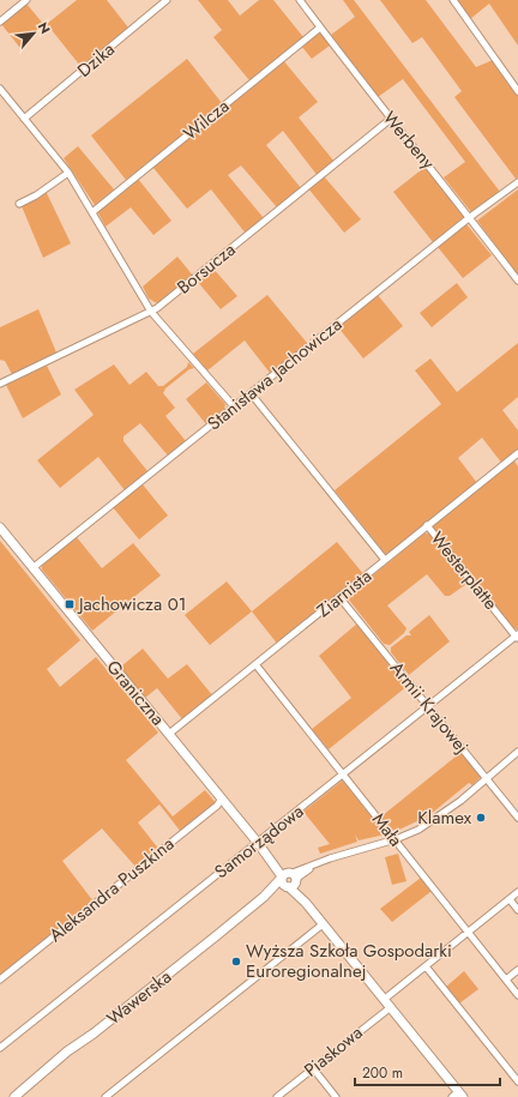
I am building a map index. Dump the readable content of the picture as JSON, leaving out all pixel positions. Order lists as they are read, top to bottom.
{
  "streets": {
    "street": [
      "Dzika",
      "Wilcza",
      "Werbeny",
      "Borsucza",
      "Stanisława Jachowicza",
      "Westerplatte",
      "Ziarnista",
      "Graniczna",
      "Armii Krajowej",
      "Mała",
      "Samorządowa",
      "Aleksandra Puszkina",
      "Wawerska",
      "Piaskowa"
    ]
  },
  "crossings": [
    ["Wilcza", "Werbeny"],
    ["Werbeny", "Borsucza"],
    ["Werbeny", "Stanisława Jachowicza"],
    ["Stanisława Jachowicza", "Graniczna"],
    ["Westerplatte", "Ziarnista"],
    ["Westerplatte", "Samorządowa"],
    ["Ziarnista", "Graniczna"],
    ["Ziarnista", "Armii Krajowej"],
    ["Ziarnista", "Mała"],
    ["Graniczna", "Samorządowa"],
    ["Graniczna", "Aleksandra Puszkina"],
    ["Graniczna", "Wawerska"],
    ["Graniczna", "Piaskowa"],
    ["Armii Krajowej", "Samorządowa"],
    ["Armii Krajowej", "Wawerska"],
    ["Mała", "Samorządowa"],
    ["Mała", "Wawerska"]
  ],
  "places": {
    "transit": ["Jachowicza 01"],
    "other": ["Klamex", "Wyższa Szkoła Gospodarki Euroregionalnej"]
  },
  "scale_bar": "200 m",
  "north": "top right"
}
